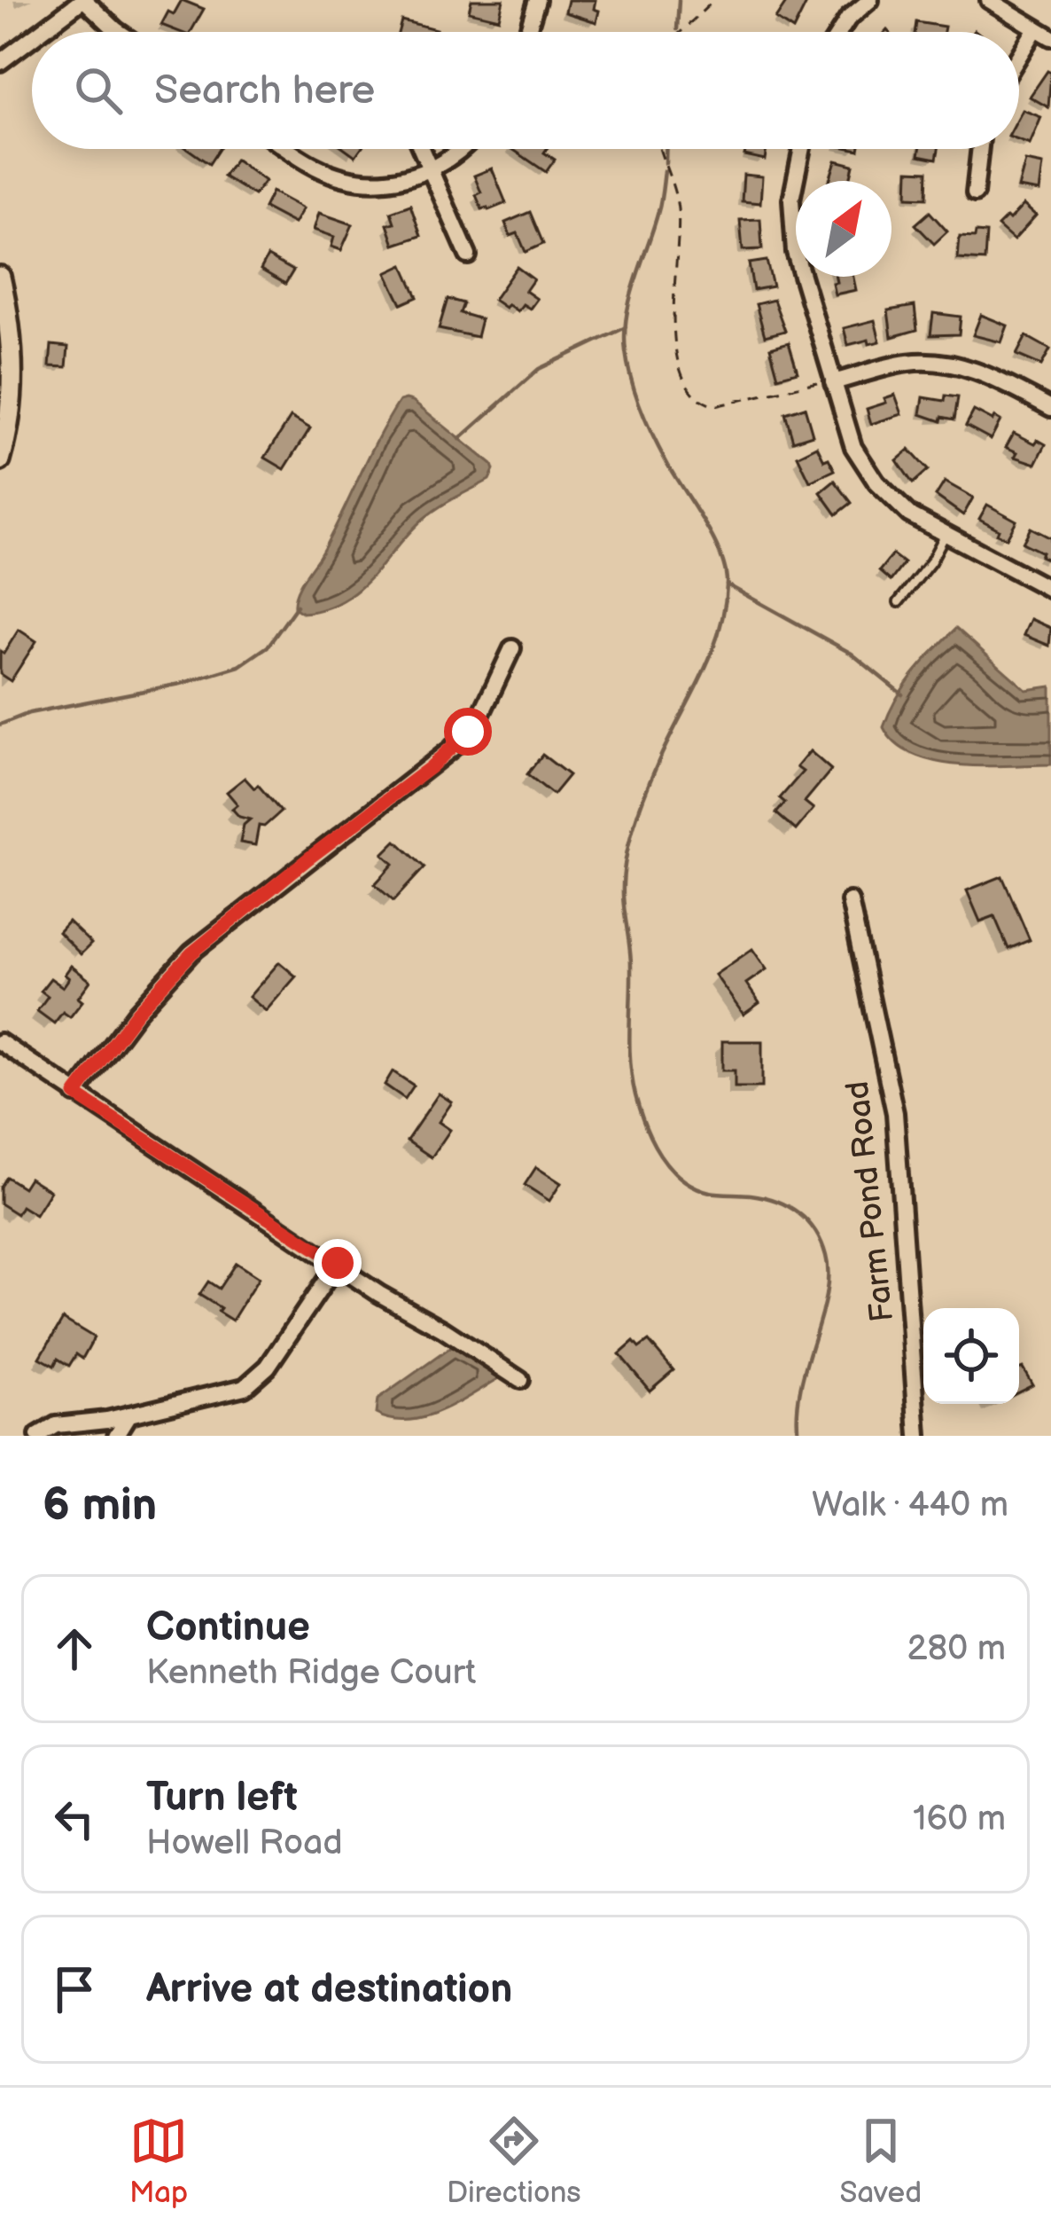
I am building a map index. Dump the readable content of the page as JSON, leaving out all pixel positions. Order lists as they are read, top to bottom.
{
  "streets": {
    "street": ["Farm Pond Road"]
  },
  "north": "top right",
  "page": {
    "search": "Search here",
    "heading": ["6 min", "Walk · 440 m"],
    "list": [
      ["Continue", "Kenneth Ridge Court", "280 m"],
      ["Turn left", "Howell Road", "160 m"],
      "Arrive at destination"
    ],
    "nav": ["Map", "Directions", "Saved"]
  }
}
